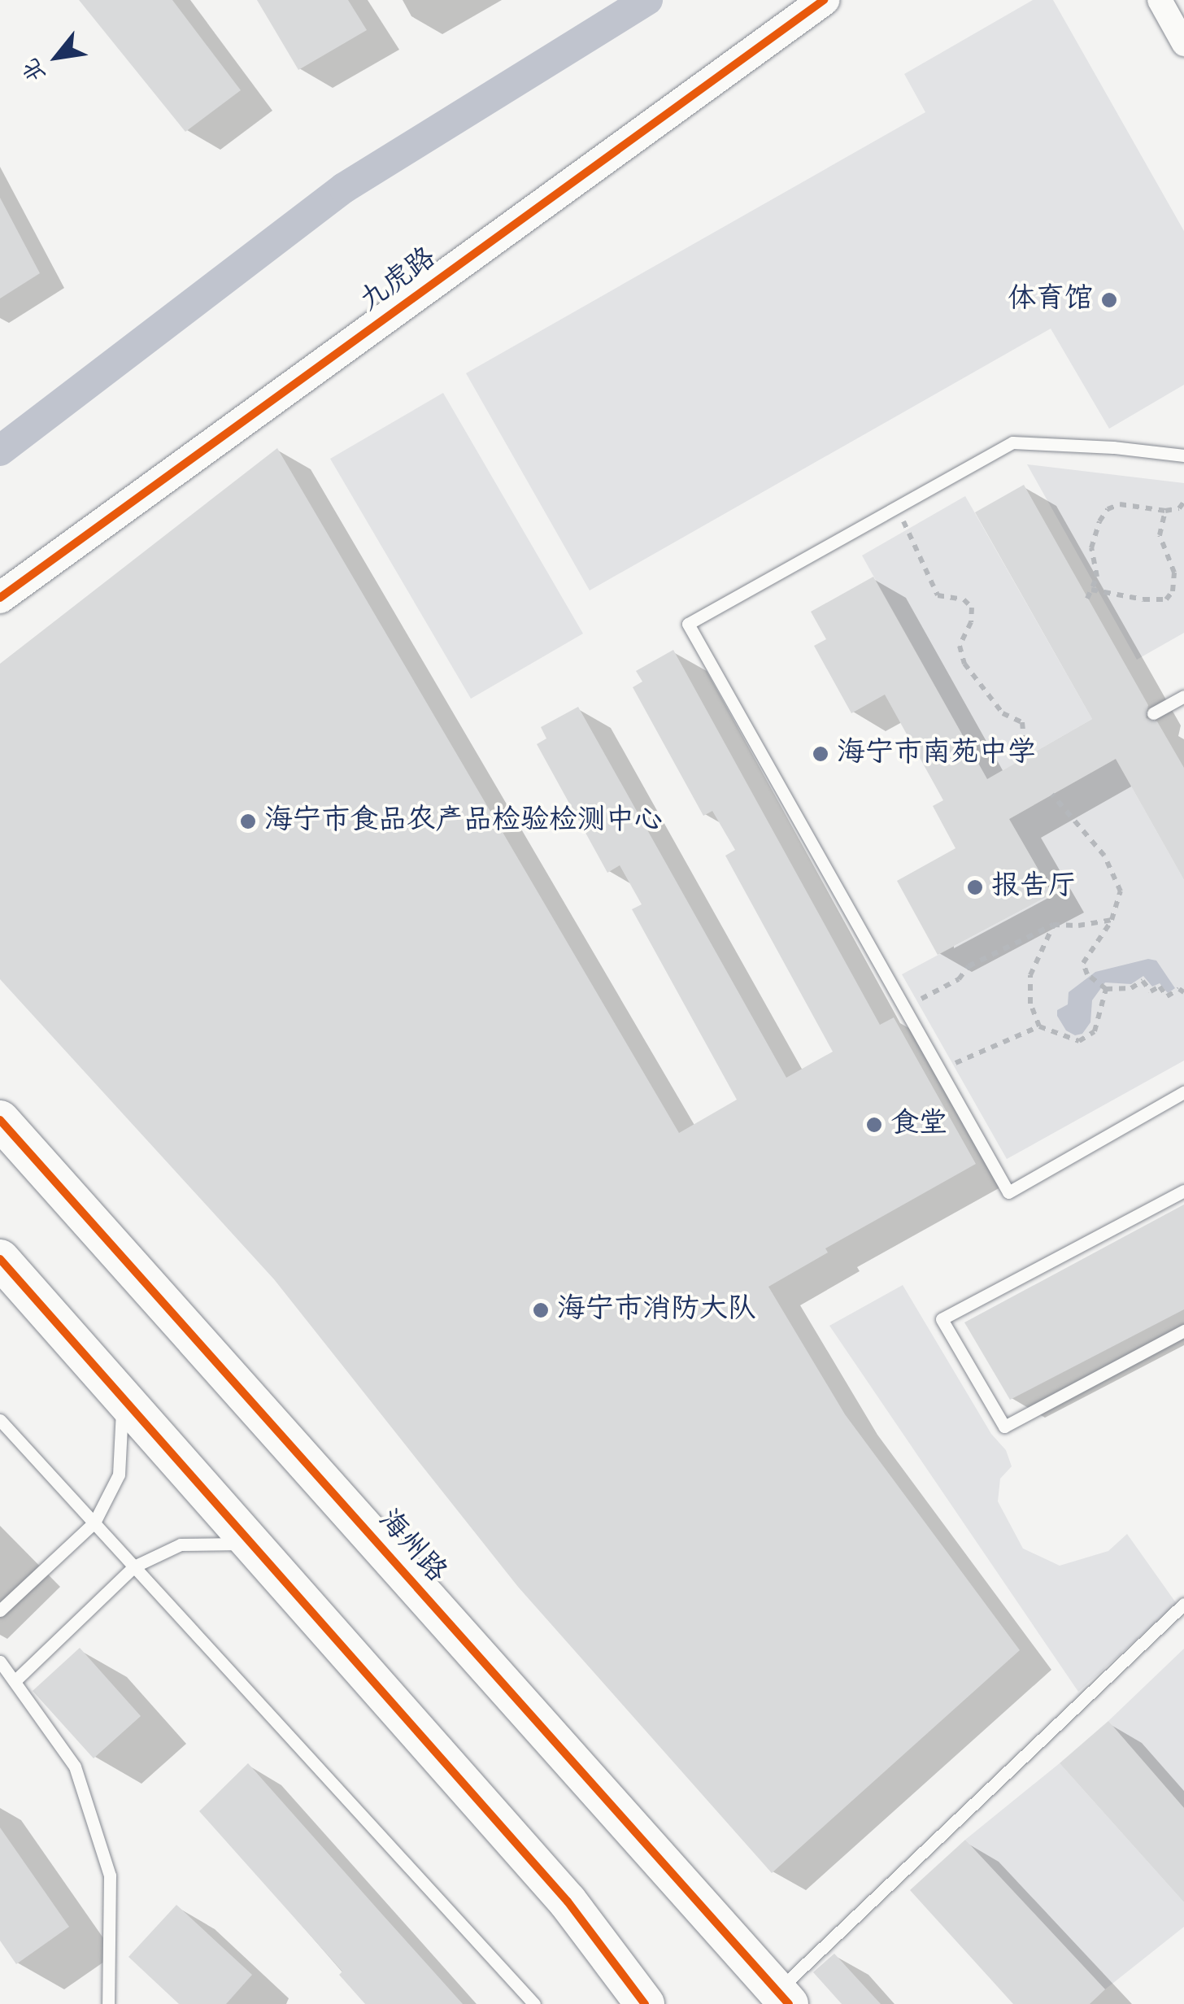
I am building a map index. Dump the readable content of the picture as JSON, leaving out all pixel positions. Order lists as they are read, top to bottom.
{
  "streets": {
    "main road": ["海州路"],
    "street": ["九虎路"]
  },
  "places": [
    "体育馆",
    "海宁市南苑中学",
    "海宁市食品农产品检验检测中心",
    "报告厅",
    "食堂",
    "海宁市消防大队"
  ],
  "north": "bottom left"
}
